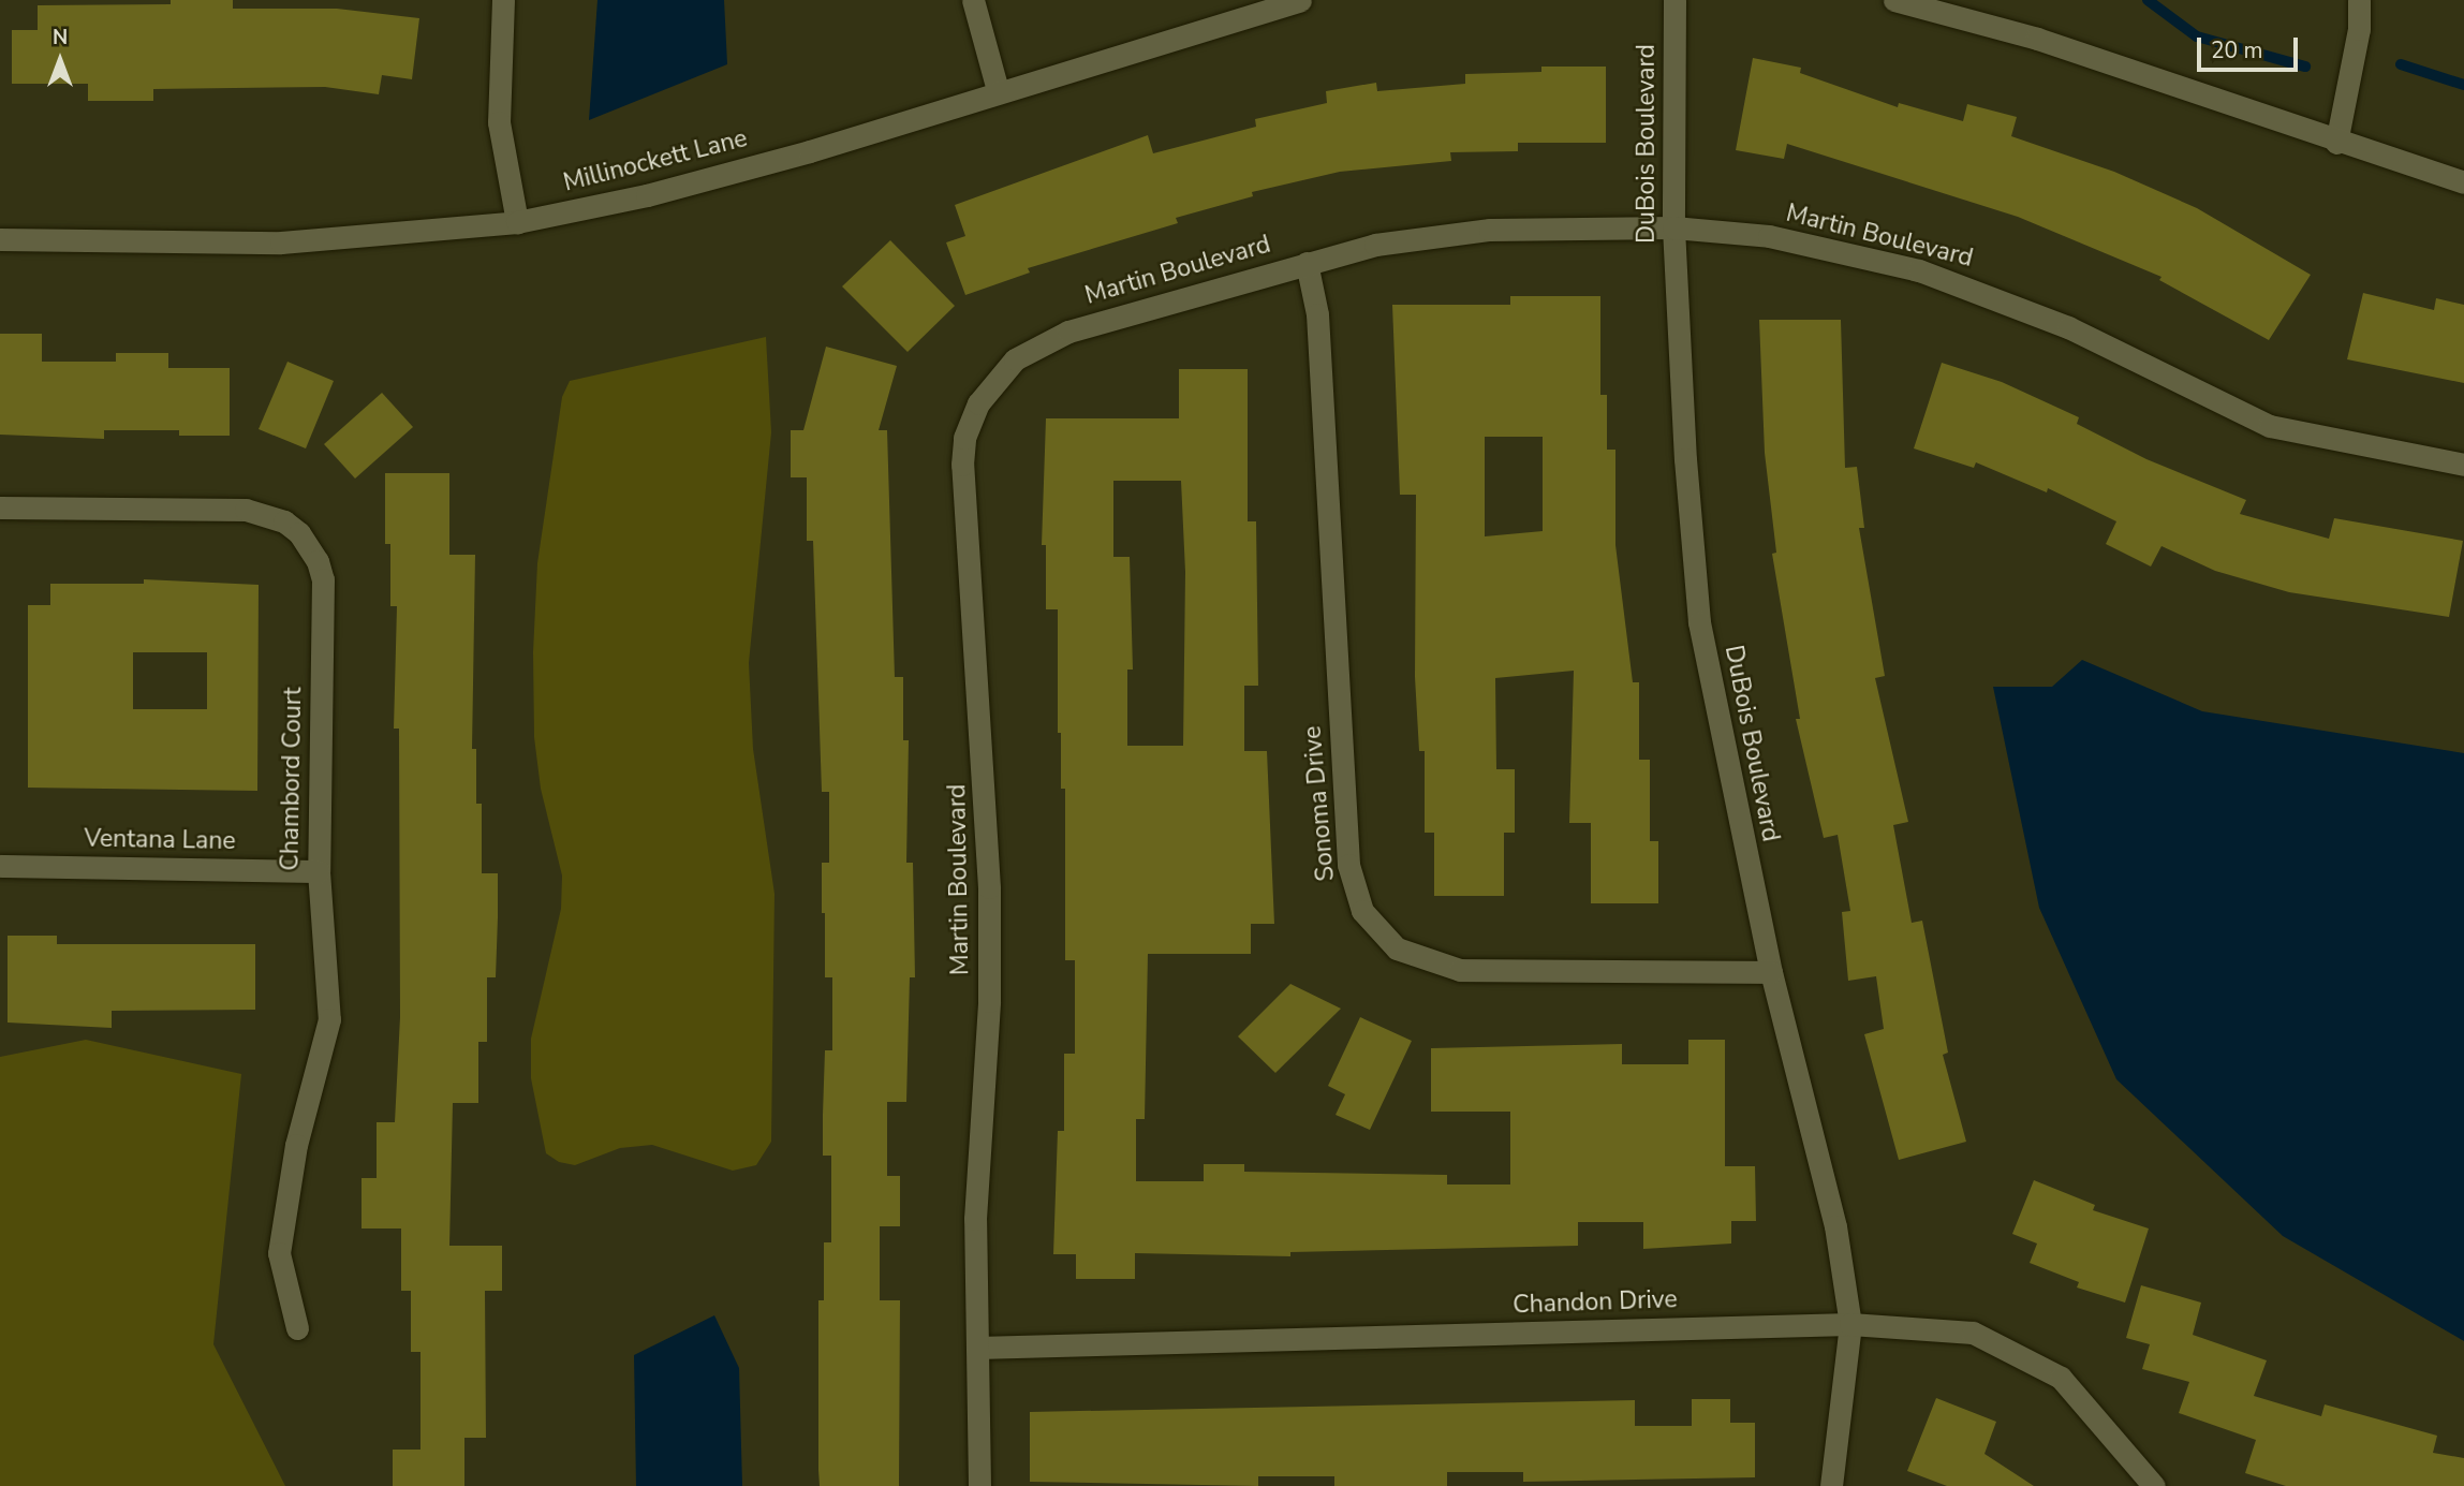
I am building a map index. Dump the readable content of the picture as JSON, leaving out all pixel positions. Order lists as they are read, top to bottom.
{
  "streets": {
    "street": [
      "DuBois Boulevard",
      "Millinockett Lane",
      "Martin Boulevard",
      "Chambord Court",
      "Sonoma Drive",
      "Ventana Lane",
      "Chandon Drive"
    ]
  },
  "crossings": [
    ["DuBois Boulevard", "Martin Boulevard"],
    ["DuBois Boulevard", "Sonoma Drive"],
    ["DuBois Boulevard", "Chandon Drive"],
    ["Martin Boulevard", "Sonoma Drive"],
    ["Martin Boulevard", "Chandon Drive"],
    ["Chambord Court", "Ventana Lane"]
  ],
  "scale_bar": "20 m",
  "north": "top"
}
